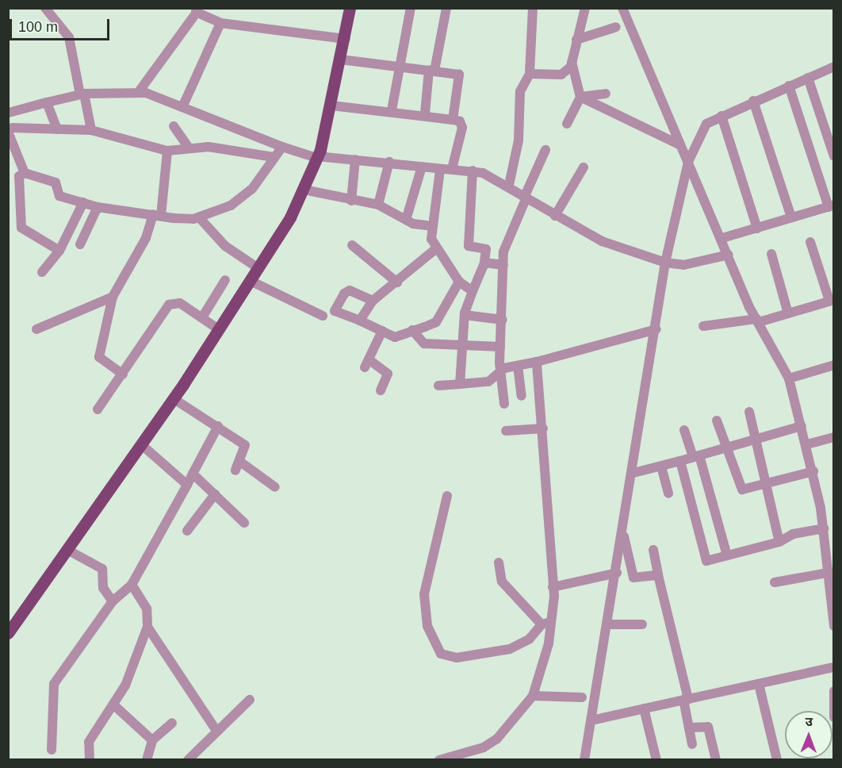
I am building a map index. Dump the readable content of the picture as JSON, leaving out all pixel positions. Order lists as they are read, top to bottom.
{
  "scale_bar": "100 m",
  "north": "top"
}
